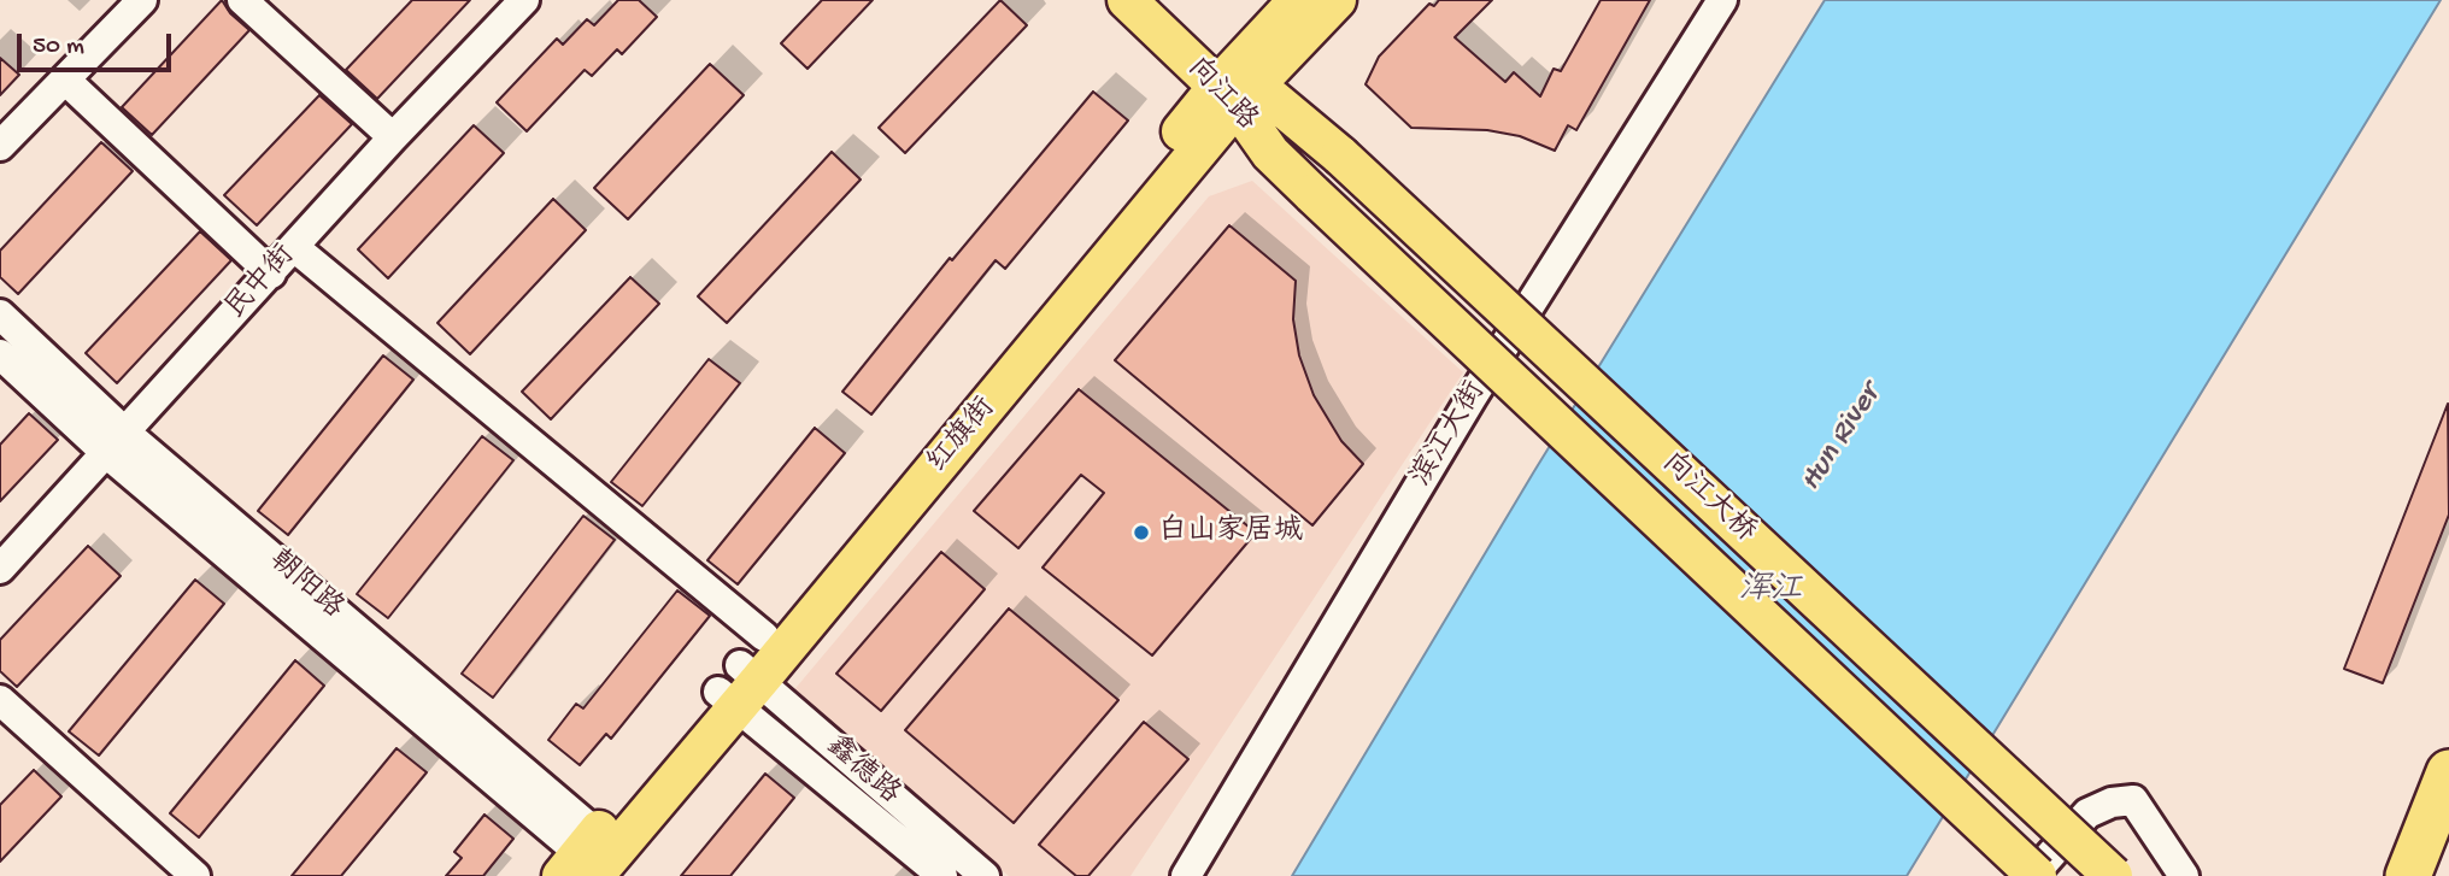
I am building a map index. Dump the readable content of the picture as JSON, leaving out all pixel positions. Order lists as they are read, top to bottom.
{
  "streets": {
    "main road": ["向江路", "红旗街", "向江大桥"],
    "street": [
      "民中街",
      "滨江大街",
      "朝阳路",
      "鑫德路"
    ]
  },
  "crossings": [
    ["向江路", "红旗街"],
    ["向江路", "向江大桥"],
    ["民中街", "朝阳路"],
    ["红旗街", "鑫德路"]
  ],
  "water": ["Hun River", "浑江"],
  "places": ["白山家居城"],
  "scale_bar": "50 m"
}
